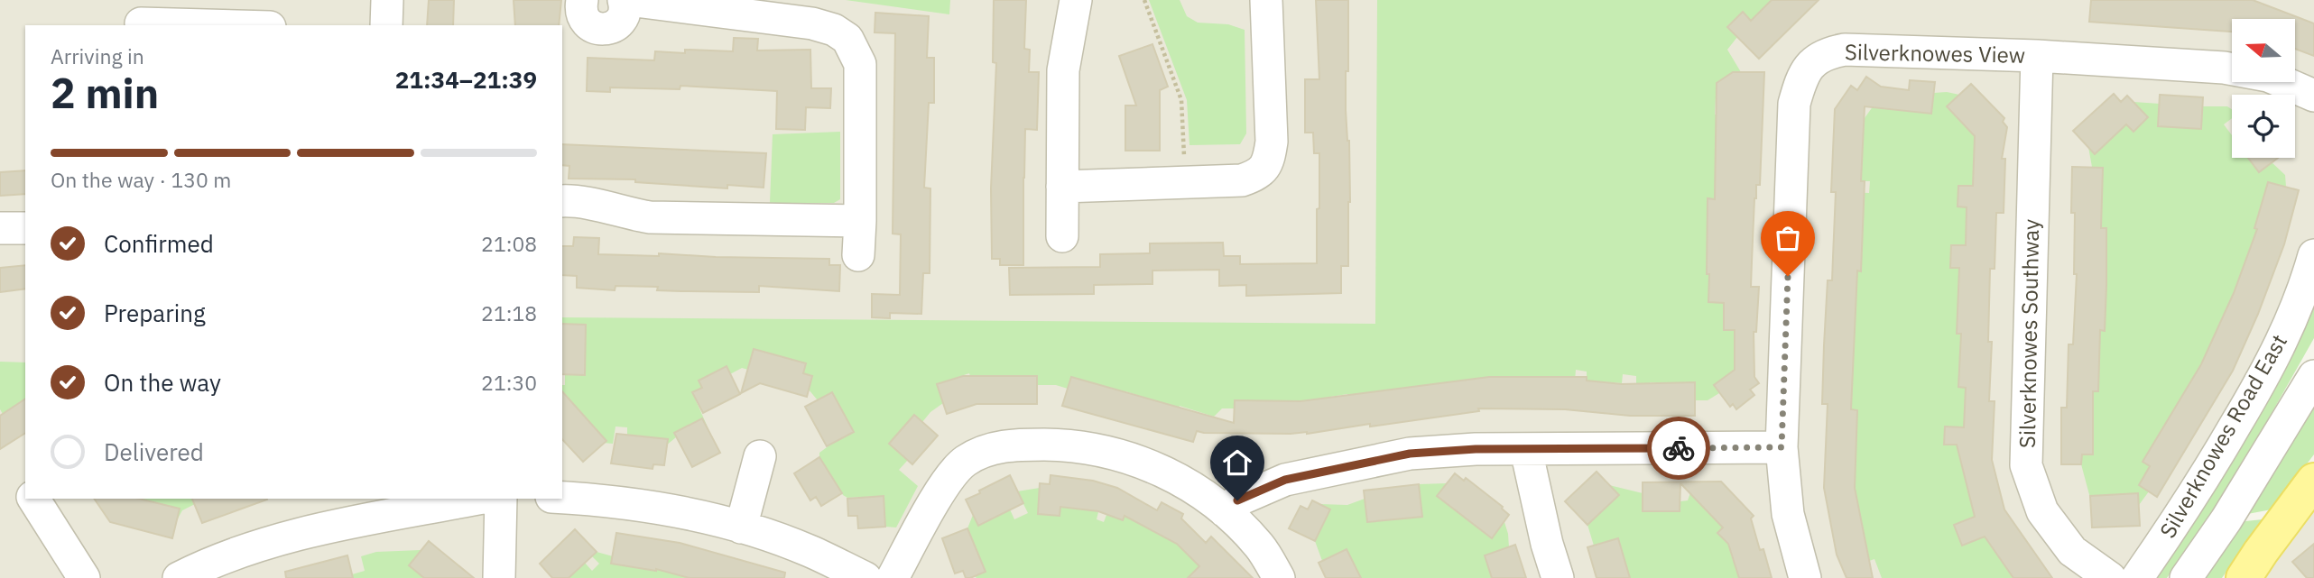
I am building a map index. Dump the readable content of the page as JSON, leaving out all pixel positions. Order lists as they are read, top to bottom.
{
  "streets": {
    "street": ["Silverknowes View", "Silverknowes Southway", "Silverknowes Road East"]
  },
  "crossings": [
    ["Silverknowes View", "Silverknowes Southway"]
  ],
  "north": "left",
  "page": {
    "heading": ["2 min", "Arriving in", "21:34–21:39"],
    "bar": "On the way · 130 m",
    "list": [
      ["Confirmed", "21:08"],
      ["Preparing", "21:18"],
      ["On the way", "21:30"],
      "Delivered"
    ]
  }
}
